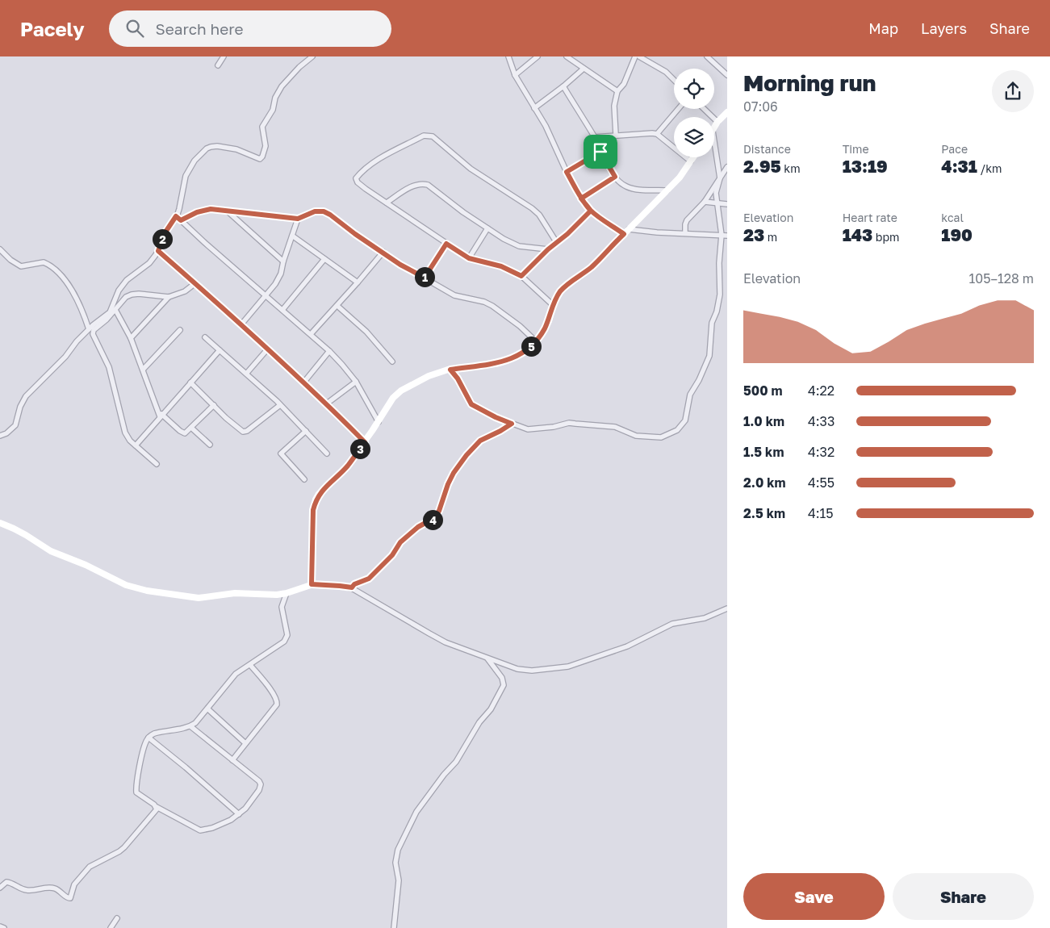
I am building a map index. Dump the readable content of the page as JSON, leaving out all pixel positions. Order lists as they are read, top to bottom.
{
  "page": {
    "header": "Pacely",
    "search": "Search here",
    "nav": ["Map", "Layers", "Share"],
    "heading": ["Morning run", "07:06"],
    "stats": [
      ["Distance", "2.95 km"],
      ["Time", "13:19"],
      ["Pace", "4:31 /km"],
      ["Elevation", "23 m"],
      ["Heart rate", "143 bpm"],
      ["kcal", "190"]
    ],
    "pins": [
      "2",
      "1",
      "5",
      "3",
      "4"
    ],
    "chart": ["Elevation", "105–128 m"],
    "list": [
      {
        "name": "500 m",
        "note": "4:22"
      },
      {
        "name": "1.0 km",
        "note": "4:33"
      },
      {
        "name": "1.5 km",
        "note": "4:32"
      },
      {
        "name": "2.0 km",
        "note": "4:55"
      },
      {
        "name": "2.5 km",
        "note": "4:15"
      }
    ],
    "buttons": ["Save", "Share"]
  }
}
